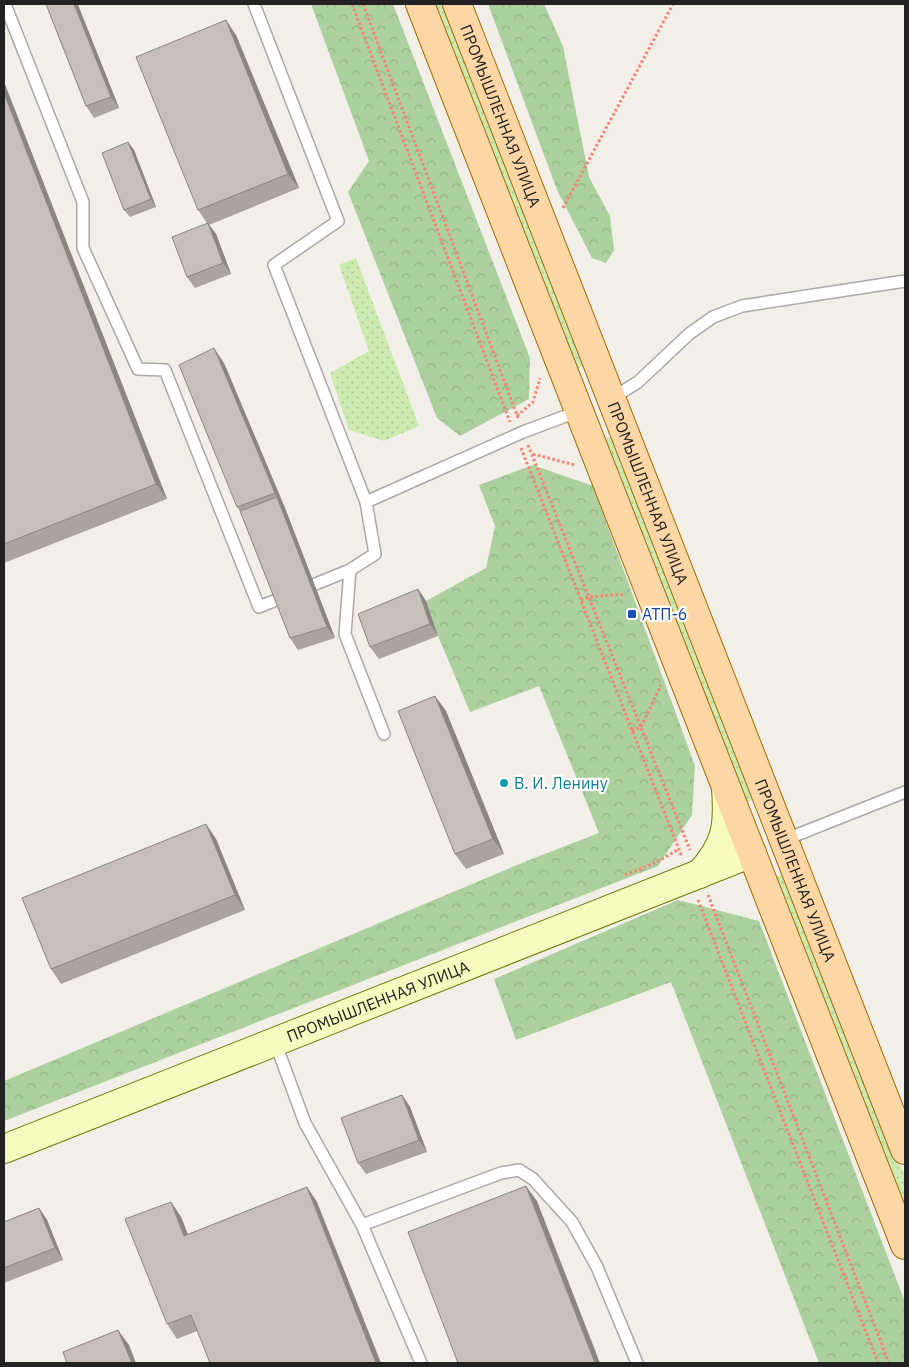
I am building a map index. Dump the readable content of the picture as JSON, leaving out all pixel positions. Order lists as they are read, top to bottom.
{
  "streets": {
    "main road": ["ПРОМЫШЛЕННАЯ УЛИЦА"]
  },
  "places": {
    "transit": ["АТП-6"],
    "other": ["В. И. Ленину"]
  }
}
